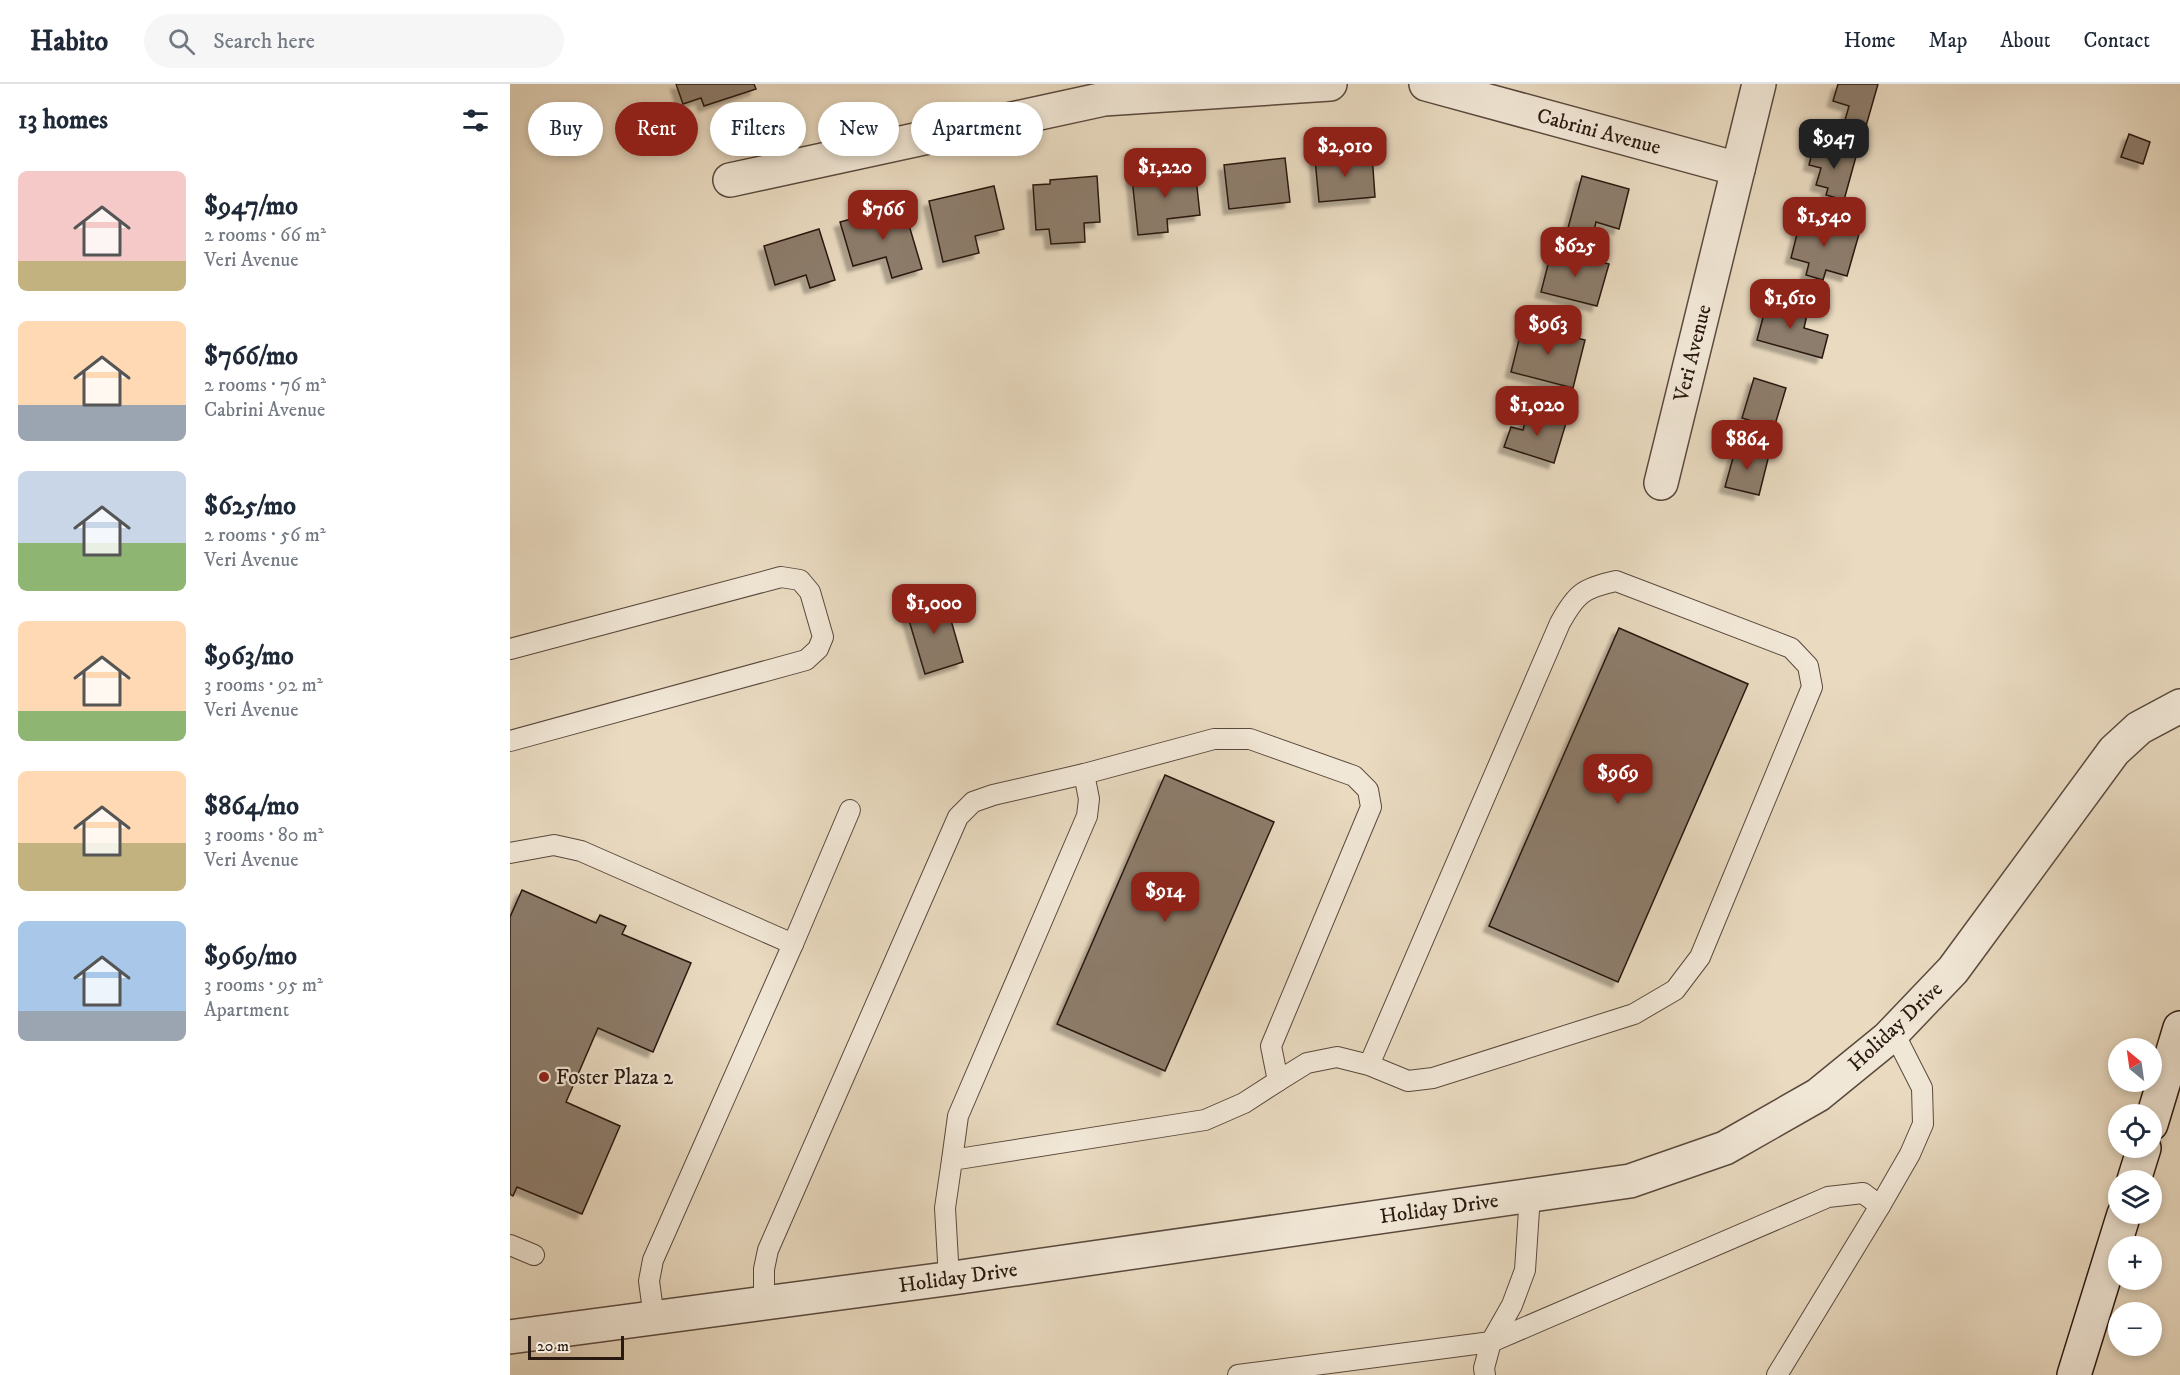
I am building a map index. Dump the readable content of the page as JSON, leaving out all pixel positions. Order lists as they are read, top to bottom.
{
  "streets": {
    "street": ["Cabrini Avenue", "Veri Avenue", "Holiday Drive"]
  },
  "crossings": [
    ["Cabrini Avenue", "Veri Avenue"]
  ],
  "places": ["Foster Plaza 2"],
  "scale_bar": "20 m",
  "north": "top left",
  "page": {
    "header": "Habito",
    "search": "Search here",
    "nav": [
      "Home",
      "Map",
      "About",
      "Contact"
    ],
    "heading": "13 homes",
    "chip": [
      "Buy",
      "Rent",
      "Filters",
      "New",
      "Apartment"
    ],
    "price": [
      "$947",
      "$2,010",
      "$1,220",
      "$766",
      "$1,540",
      "$625",
      "$1,610",
      "$963",
      "$1,020",
      "$864",
      "$1,000",
      "$969",
      "$914"
    ],
    "list": [
      {
        "name": "$947/mo",
        "note": "2 rooms · 66 m² · Veri Avenue"
      },
      {
        "name": "$766/mo",
        "note": "2 rooms · 76 m² · Cabrini Avenue"
      },
      {
        "name": "$625/mo",
        "note": "2 rooms · 56 m² · Veri Avenue"
      },
      {
        "name": "$963/mo",
        "note": "3 rooms · 92 m² · Veri Avenue"
      },
      {
        "name": "$864/mo",
        "note": "3 rooms · 80 m² · Veri Avenue"
      },
      {
        "name": "$969/mo",
        "note": "3 rooms · 95 m² · Apartment"
      }
    ],
    "map_buttons": ["+", "−"],
    "scale": "20 m"
  }
}
